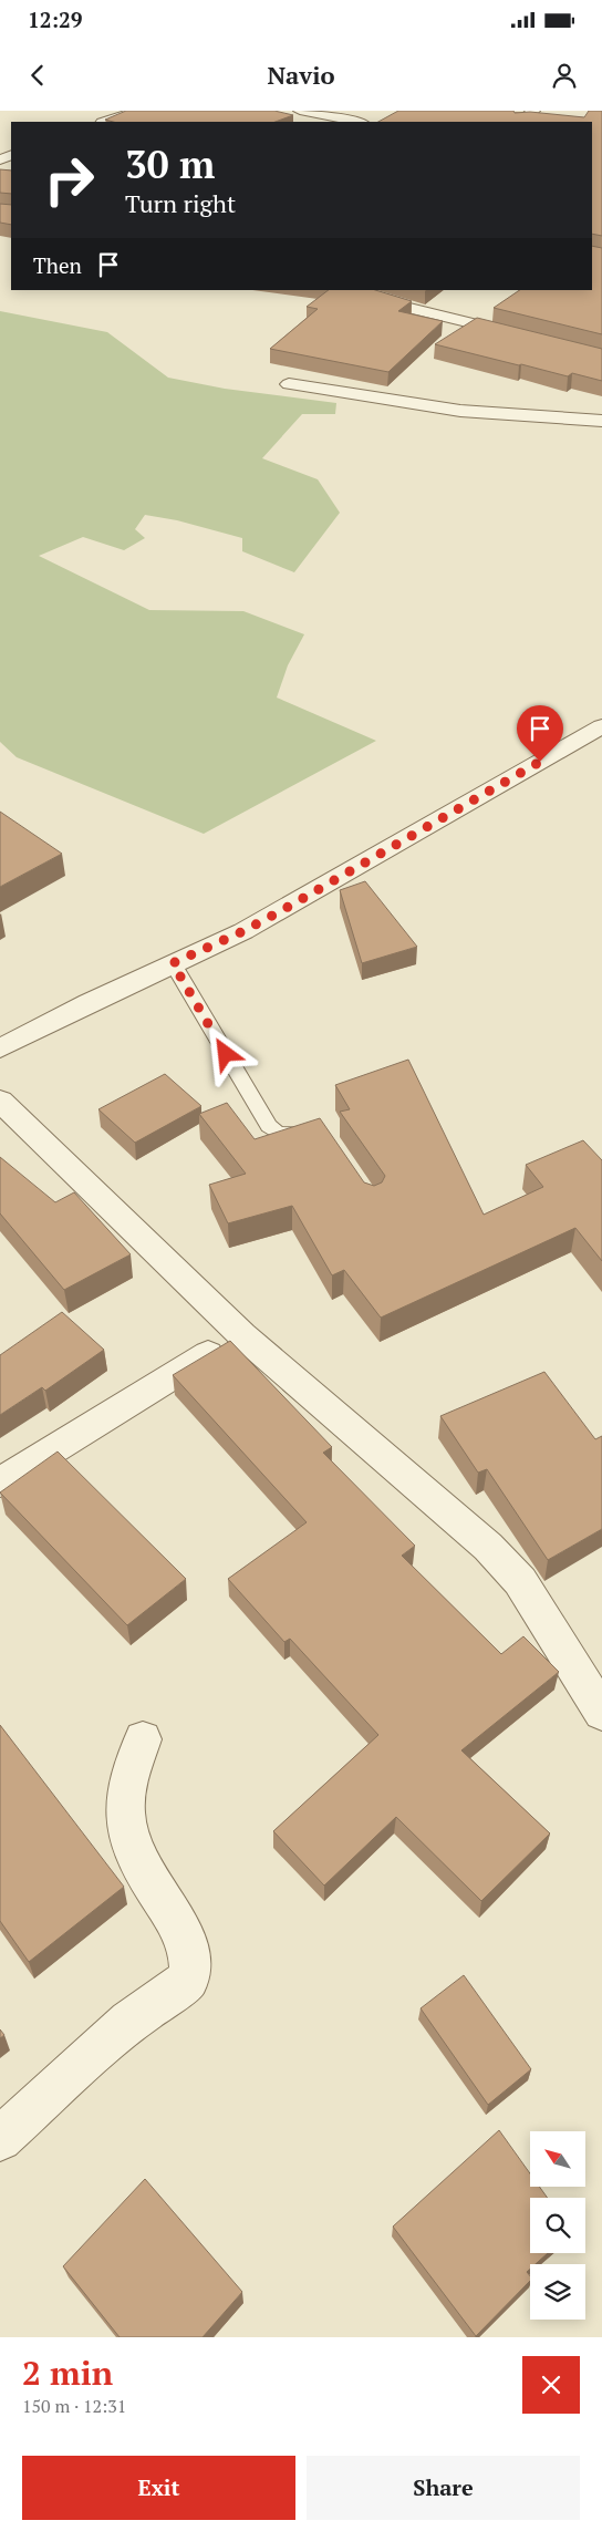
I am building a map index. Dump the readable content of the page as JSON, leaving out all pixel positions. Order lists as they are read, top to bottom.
{
  "north": "top left",
  "page": {
    "status": "12:29",
    "header": "Navio",
    "turn": ["30 m", "Turn right"],
    "then": "Then",
    "heading": ["2 min", "150 m · 12:31"],
    "buttons": ["Exit", "Share"]
  }
}
